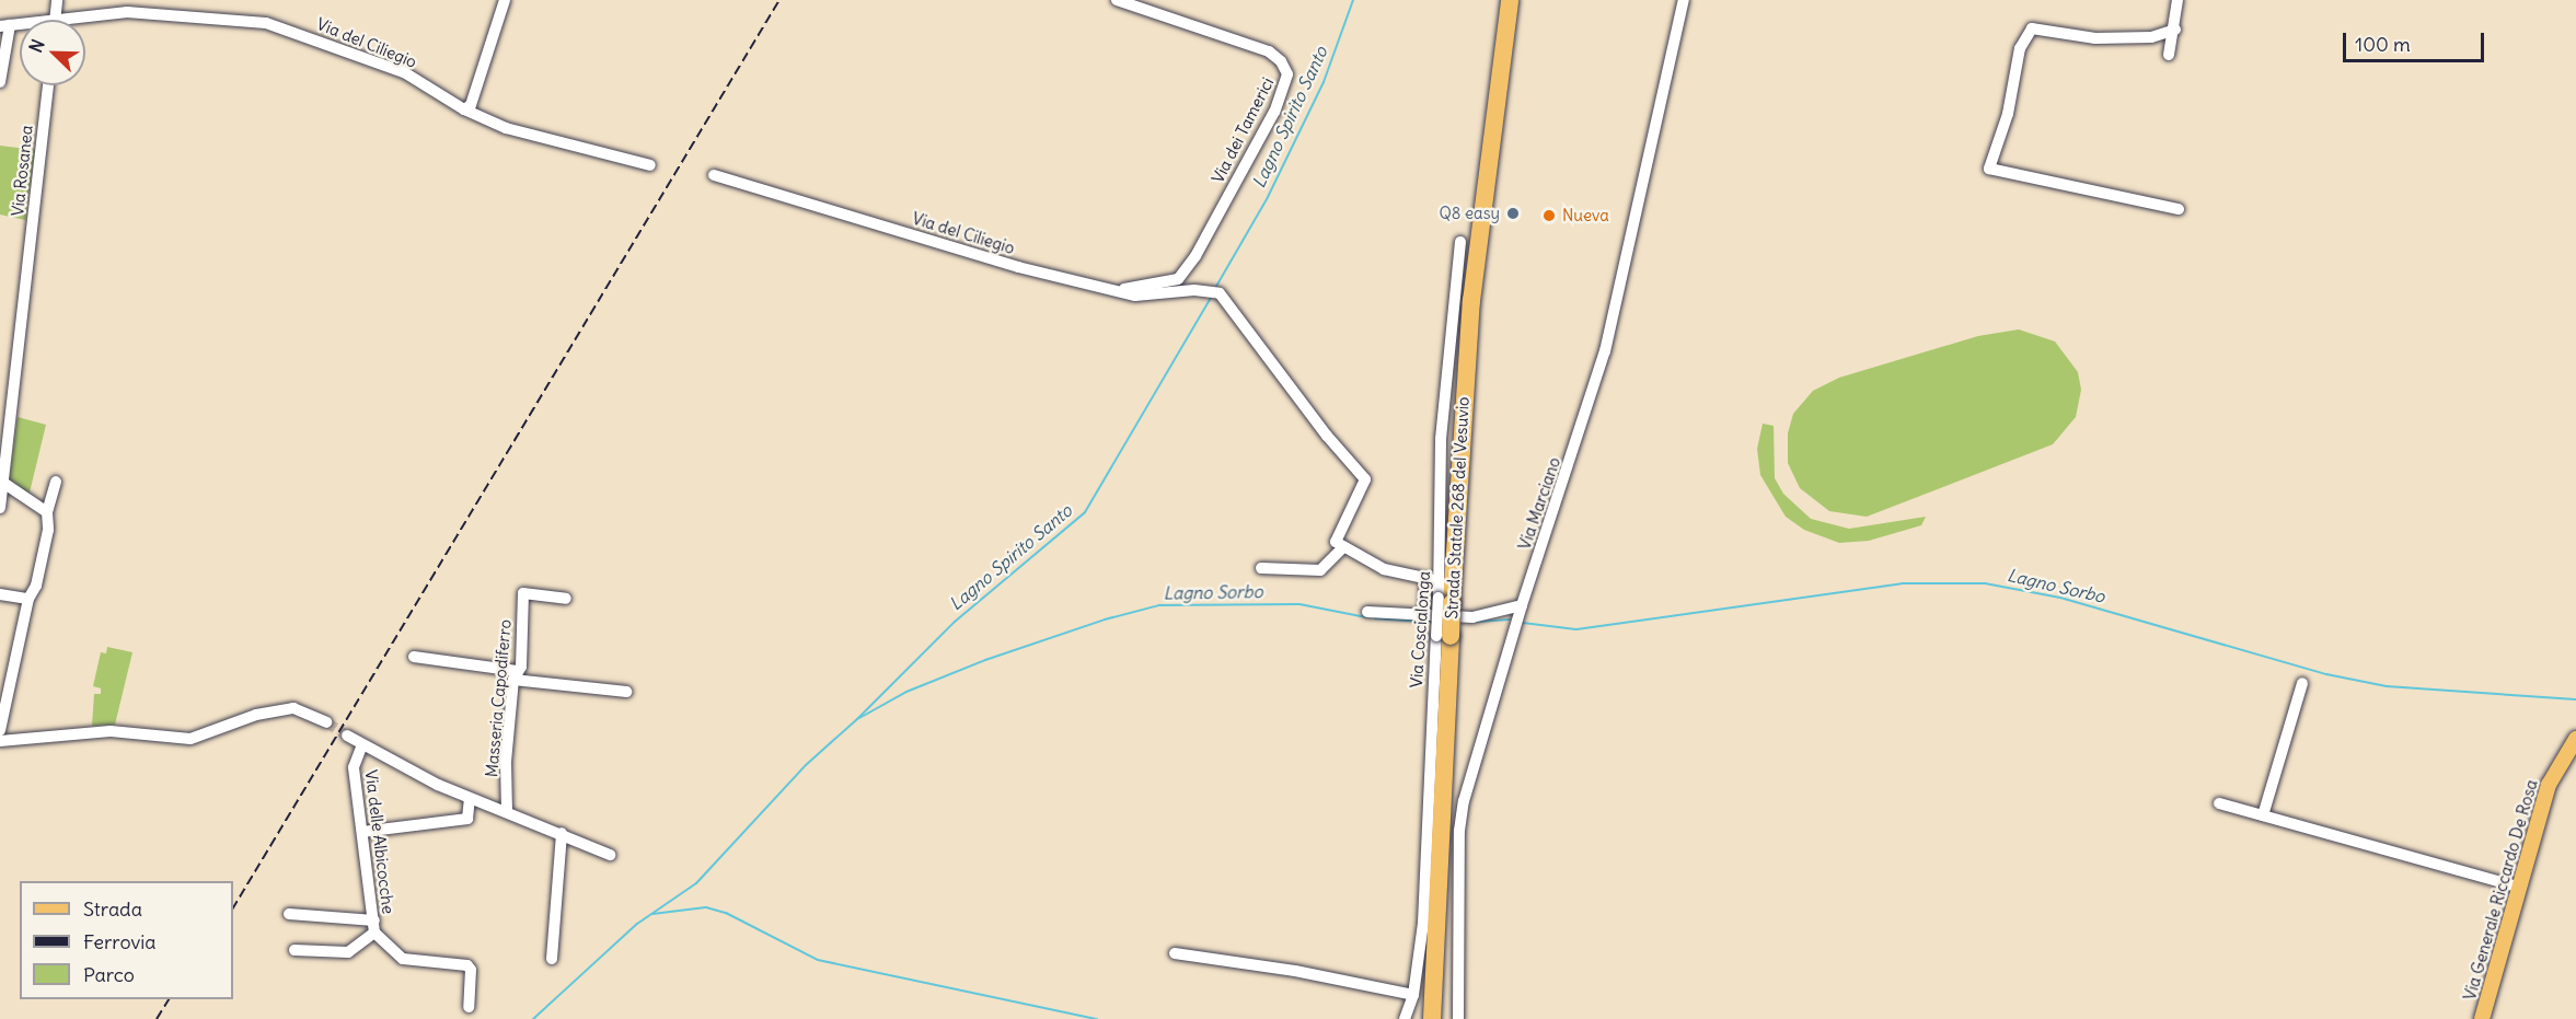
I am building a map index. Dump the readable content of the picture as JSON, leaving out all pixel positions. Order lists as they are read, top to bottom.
{
  "streets": {
    "highway": ["Strada Statale 268 del Vesuvio"],
    "main road": ["Via Generale Riccardo De Rosa"],
    "street": [
      "Via del Ciliegio",
      "Via dei Tamerici",
      "Via Rosanea",
      "Via Marciano",
      "Via Coscialonga",
      "Masseria Capodiferro",
      "Via delle Albicocche"
    ]
  },
  "crossings": [
    ["Via del Ciliegio", "Via dei Tamerici"],
    ["Strada Statale 268 del Vesuvio", "Via Coscialonga"],
    ["Masseria Capodiferro", "Via delle Albicocche"]
  ],
  "water": ["Lagno Spirito Santo", "Lagno Sorbo"],
  "places": ["Q8 easy", "Nueva"],
  "legend": ["Strada", "Ferrovia", "Parco"],
  "scale_bar": "100 m",
  "north": "top left"
}
